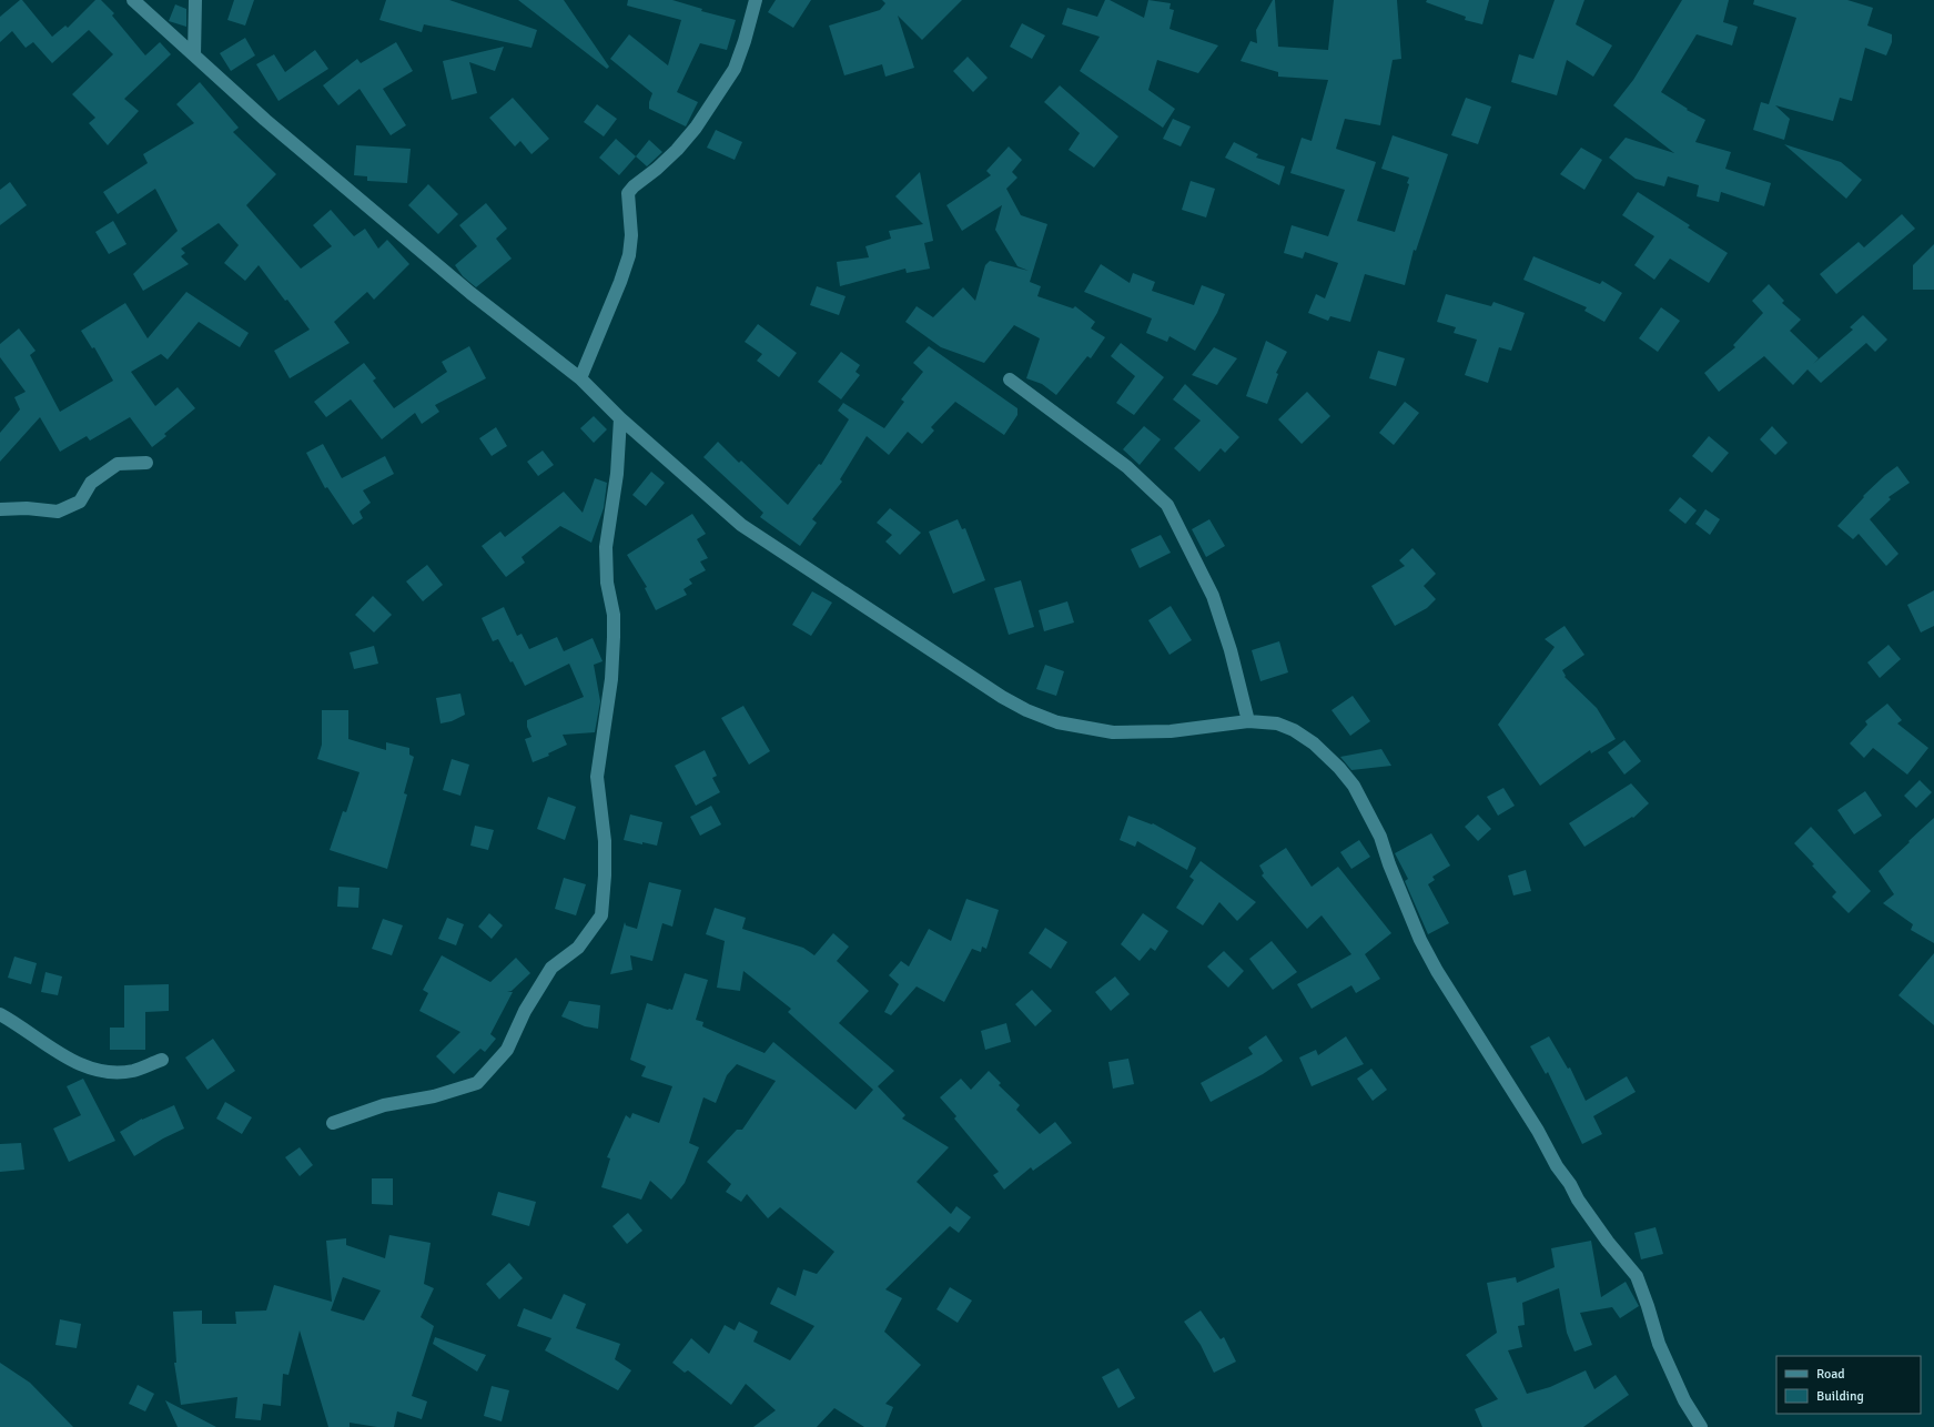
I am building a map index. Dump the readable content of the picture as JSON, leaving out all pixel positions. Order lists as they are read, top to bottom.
{
  "legend": ["Road", "Building"]
}
